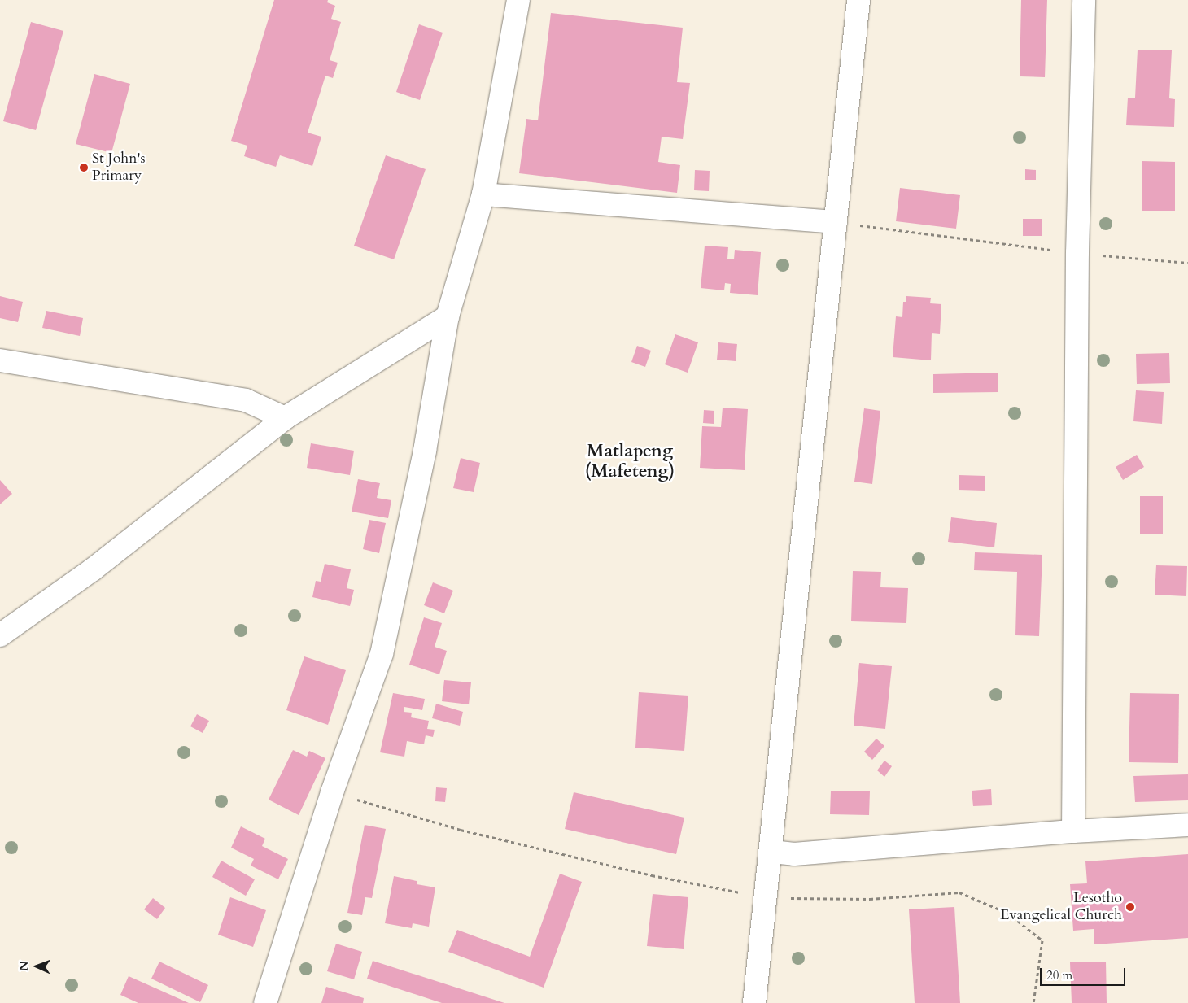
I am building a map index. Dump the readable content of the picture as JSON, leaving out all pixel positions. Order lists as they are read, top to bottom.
{
  "districts": ["Matlapeng (Mafeteng)"],
  "places": ["St John's Primary", "Lesotho Evangelical Church"],
  "scale_bar": "20 m",
  "north": "left"
}
